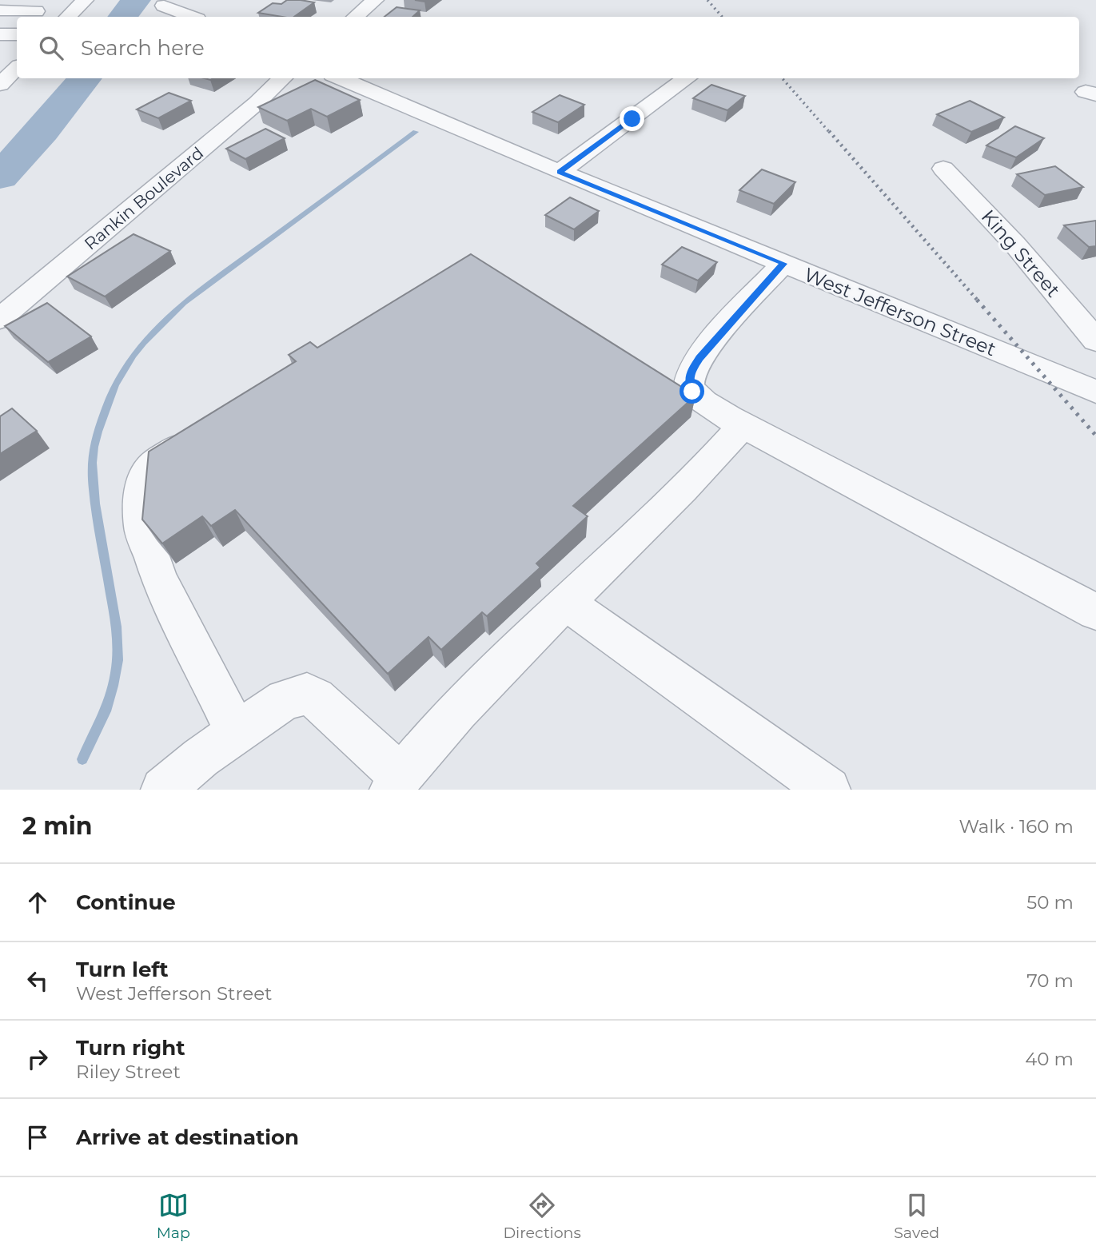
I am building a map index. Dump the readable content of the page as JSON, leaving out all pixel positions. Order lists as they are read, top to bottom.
{
  "streets": {
    "street": ["Rankin Boulevard", "King Street", "West Jefferson Street"]
  },
  "page": {
    "search": "Search here",
    "heading": ["2 min", "Walk · 160 m"],
    "list": [
      ["Continue", "50 m"],
      ["Turn left", "West Jefferson Street", "70 m"],
      ["Turn right", "Riley Street", "40 m"],
      "Arrive at destination"
    ],
    "nav": ["Map", "Directions", "Saved"]
  }
}
